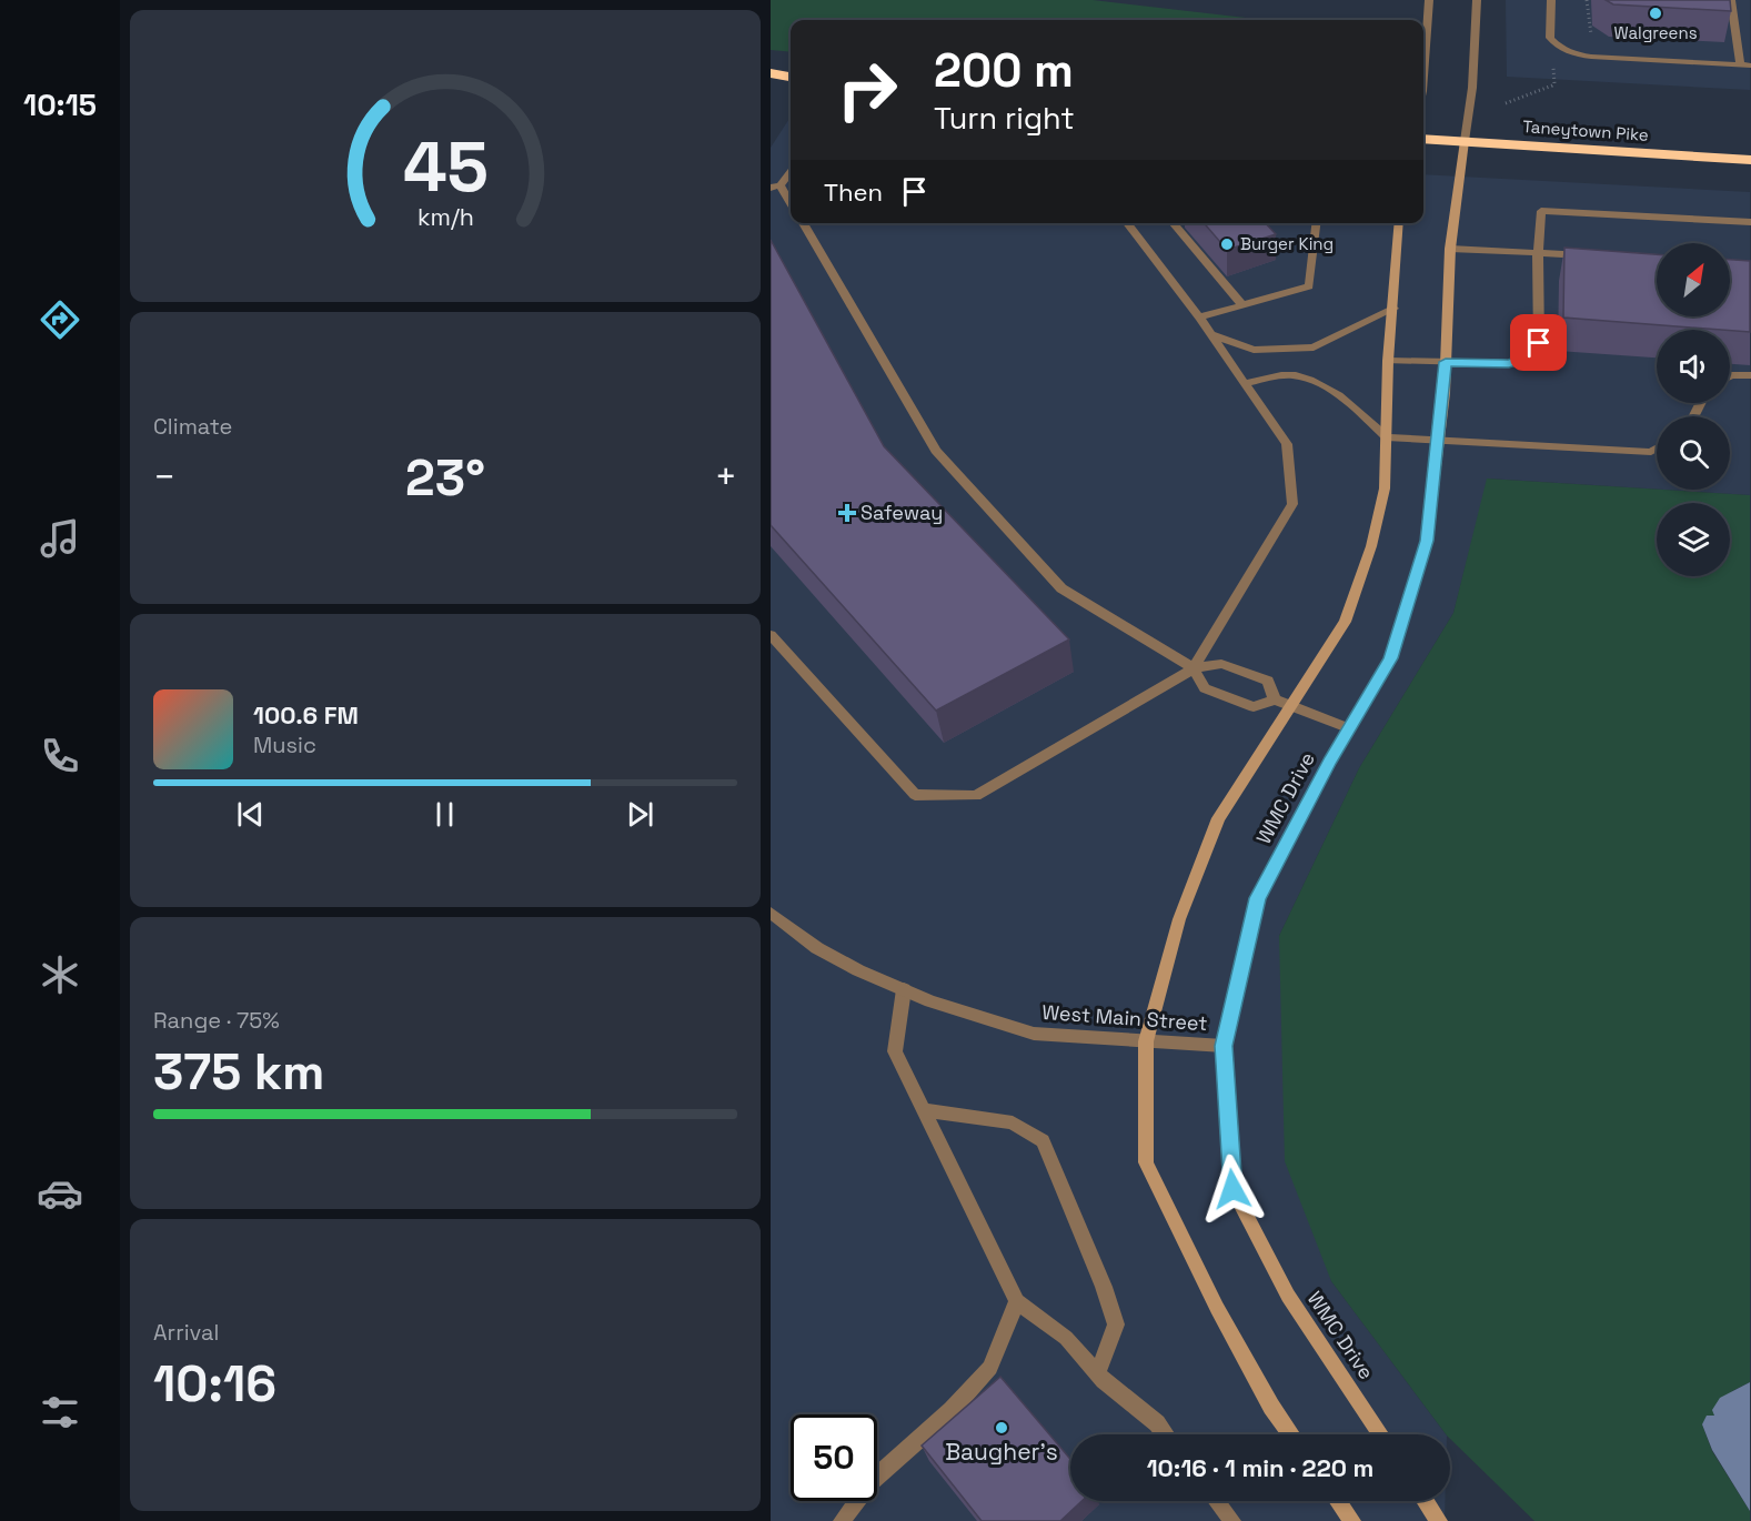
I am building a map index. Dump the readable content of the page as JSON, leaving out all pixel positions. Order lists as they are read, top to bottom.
{
  "streets": {
    "highway": ["Taneytown Pike"],
    "main road": ["WMC Drive"],
    "street": ["West Main Street"]
  },
  "crossings": [
    ["Taneytown Pike", "WMC Drive"],
    ["WMC Drive", "West Main Street"]
  ],
  "places": {
    "other": ["Walgreens", "Burger King", "Baugher's"],
    "health": ["Safeway"]
  },
  "north": "top right",
  "page": {
    "tabs": "10:15",
    "turn": ["200 m", "Turn right"],
    "then": "Then",
    "tile": [
      "Climate",
      ["Range · 75%", "375 km"],
      ["Arrival", "10:16"]
    ],
    "heat": ["−", "23°", "+"],
    "song": ["100.6 FM", "Music"],
    "limit": "50",
    "trip": "10:16 · 1 min · 220 m",
    "gauge": ["45", "km/h"]
  }
}
